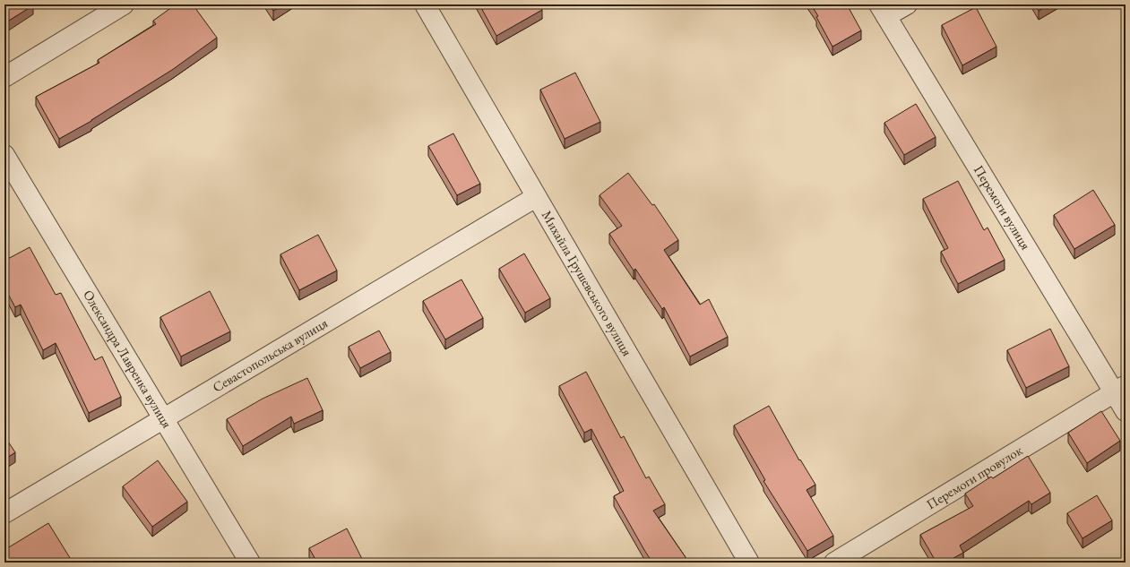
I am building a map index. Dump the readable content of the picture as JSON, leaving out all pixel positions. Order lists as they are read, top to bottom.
{
  "streets": {
    "street": [
      "Перемоги вулиця",
      "Михайла Грушевського вулиця",
      "Севастопольська вулиця",
      "Олександра Лавренка вулиця",
      "Перемоги провулок"
    ]
  },
  "crossings": [
    ["Перемоги вулиця", "Перемоги провулок"],
    ["Михайла Грушевського вулиця", "Севастопольська вулиця"],
    ["Севастопольська вулиця", "Олександра Лавренка вулиця"]
  ]
}
